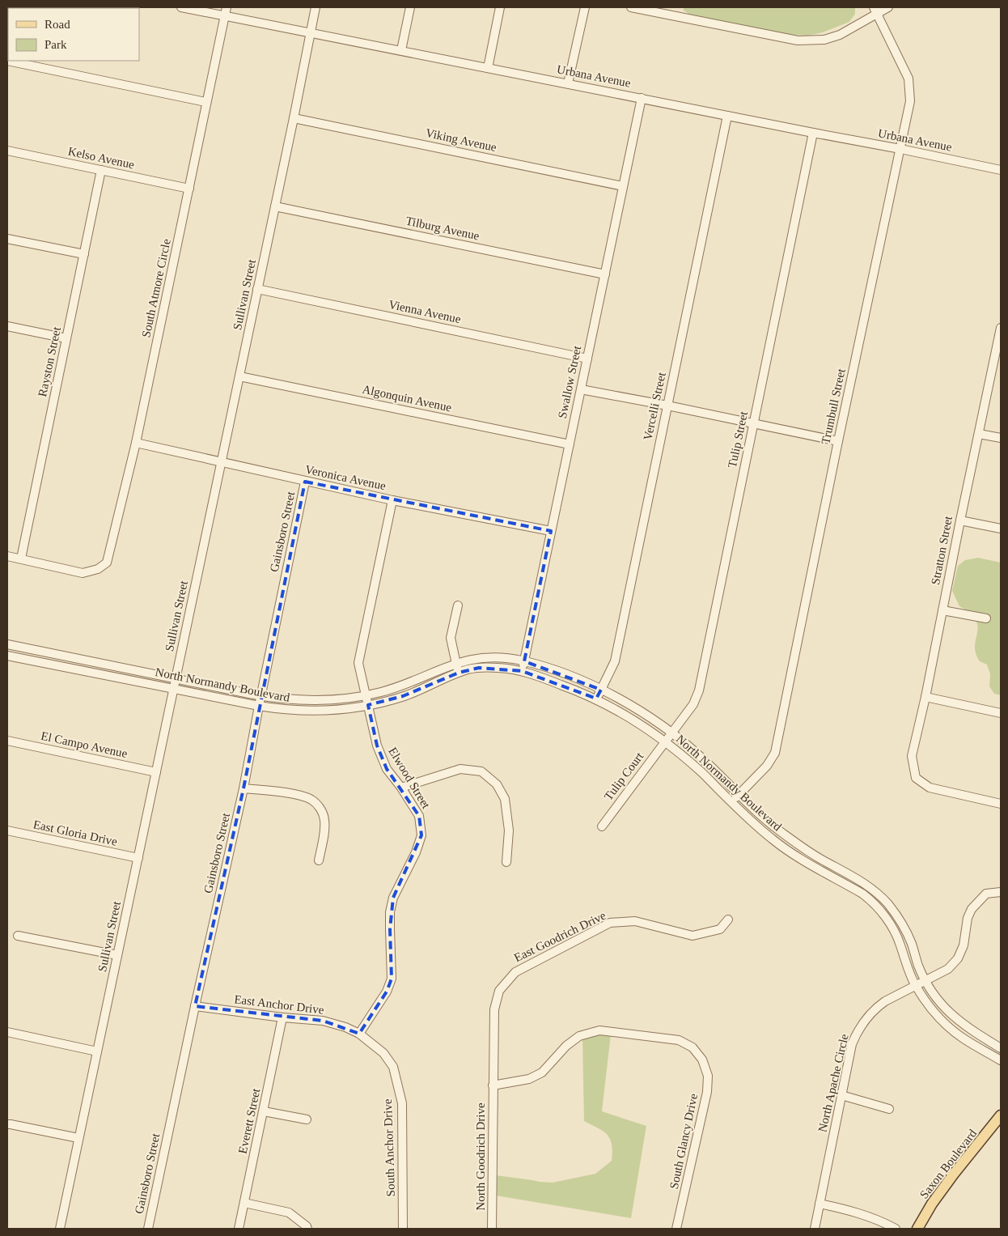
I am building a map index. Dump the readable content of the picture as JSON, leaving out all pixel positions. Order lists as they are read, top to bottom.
{
  "streets": {
    "main road": ["Saxon Boulevard"],
    "street": [
      "Urbana Avenue",
      "Viking Avenue",
      "Kelso Avenue",
      "Tilburg Avenue",
      "South Atmore Circle",
      "Sullivan Street",
      "Vienna Avenue",
      "Rayston Street",
      "Swallow Street",
      "Algonquin Avenue",
      "Vercelli Street",
      "Trumbull Street",
      "Tulip Street",
      "Veronica Avenue",
      "Gainsboro Street",
      "Stratton Street",
      "North Normandy Boulevard",
      "El Campo Avenue",
      "Tulip Court",
      "Elwood Street",
      "East Gloria Drive",
      "East Goodrich Drive",
      "East Anchor Drive",
      "North Apache Circle",
      "Everett Street",
      "South Glancy Drive",
      "South Anchor Drive",
      "North Goodrich Drive"
    ]
  },
  "crossings": [
    ["Urbana Avenue", "South Atmore Circle"],
    ["Urbana Avenue", "Sullivan Street"],
    ["Urbana Avenue", "Swallow Street"],
    ["Urbana Avenue", "Vercelli Street"],
    ["Urbana Avenue", "Trumbull Street"],
    ["Urbana Avenue", "Tulip Street"],
    ["Viking Avenue", "Sullivan Street"],
    ["Viking Avenue", "Swallow Street"],
    ["Kelso Avenue", "South Atmore Circle"],
    ["Kelso Avenue", "Rayston Street"],
    ["Tilburg Avenue", "Sullivan Street"],
    ["Tilburg Avenue", "Swallow Street"],
    ["South Atmore Circle", "Rayston Street"],
    ["South Atmore Circle", "Veronica Avenue"],
    ["Sullivan Street", "Vienna Avenue"],
    ["Sullivan Street", "Algonquin Avenue"],
    ["Sullivan Street", "Veronica Avenue"],
    ["Sullivan Street", "North Normandy Boulevard"],
    ["Sullivan Street", "El Campo Avenue"],
    ["Sullivan Street", "East Gloria Drive"],
    ["Vienna Avenue", "Swallow Street"],
    ["Swallow Street", "Algonquin Avenue"],
    ["Swallow Street", "Veronica Avenue"],
    ["Swallow Street", "North Normandy Boulevard"],
    ["Vercelli Street", "North Normandy Boulevard"],
    ["Trumbull Street", "North Normandy Boulevard"],
    ["Tulip Street", "North Normandy Boulevard"],
    ["Tulip Street", "Tulip Court"],
    ["Veronica Avenue", "Gainsboro Street"],
    ["Veronica Avenue", "Elwood Street"],
    ["Gainsboro Street", "North Normandy Boulevard"],
    ["Gainsboro Street", "East Anchor Drive"],
    ["North Normandy Boulevard", "Tulip Court"],
    ["North Normandy Boulevard", "Elwood Street"],
    ["North Normandy Boulevard", "North Apache Circle"],
    ["Elwood Street", "East Anchor Drive"],
    ["Elwood Street", "South Anchor Drive"],
    ["East Goodrich Drive", "South Glancy Drive"],
    ["East Goodrich Drive", "North Goodrich Drive"],
    ["East Anchor Drive", "Everett Street"],
    ["East Anchor Drive", "South Anchor Drive"],
    ["South Glancy Drive", "North Goodrich Drive"]
  ],
  "legend": ["Road", "Park"]
}
